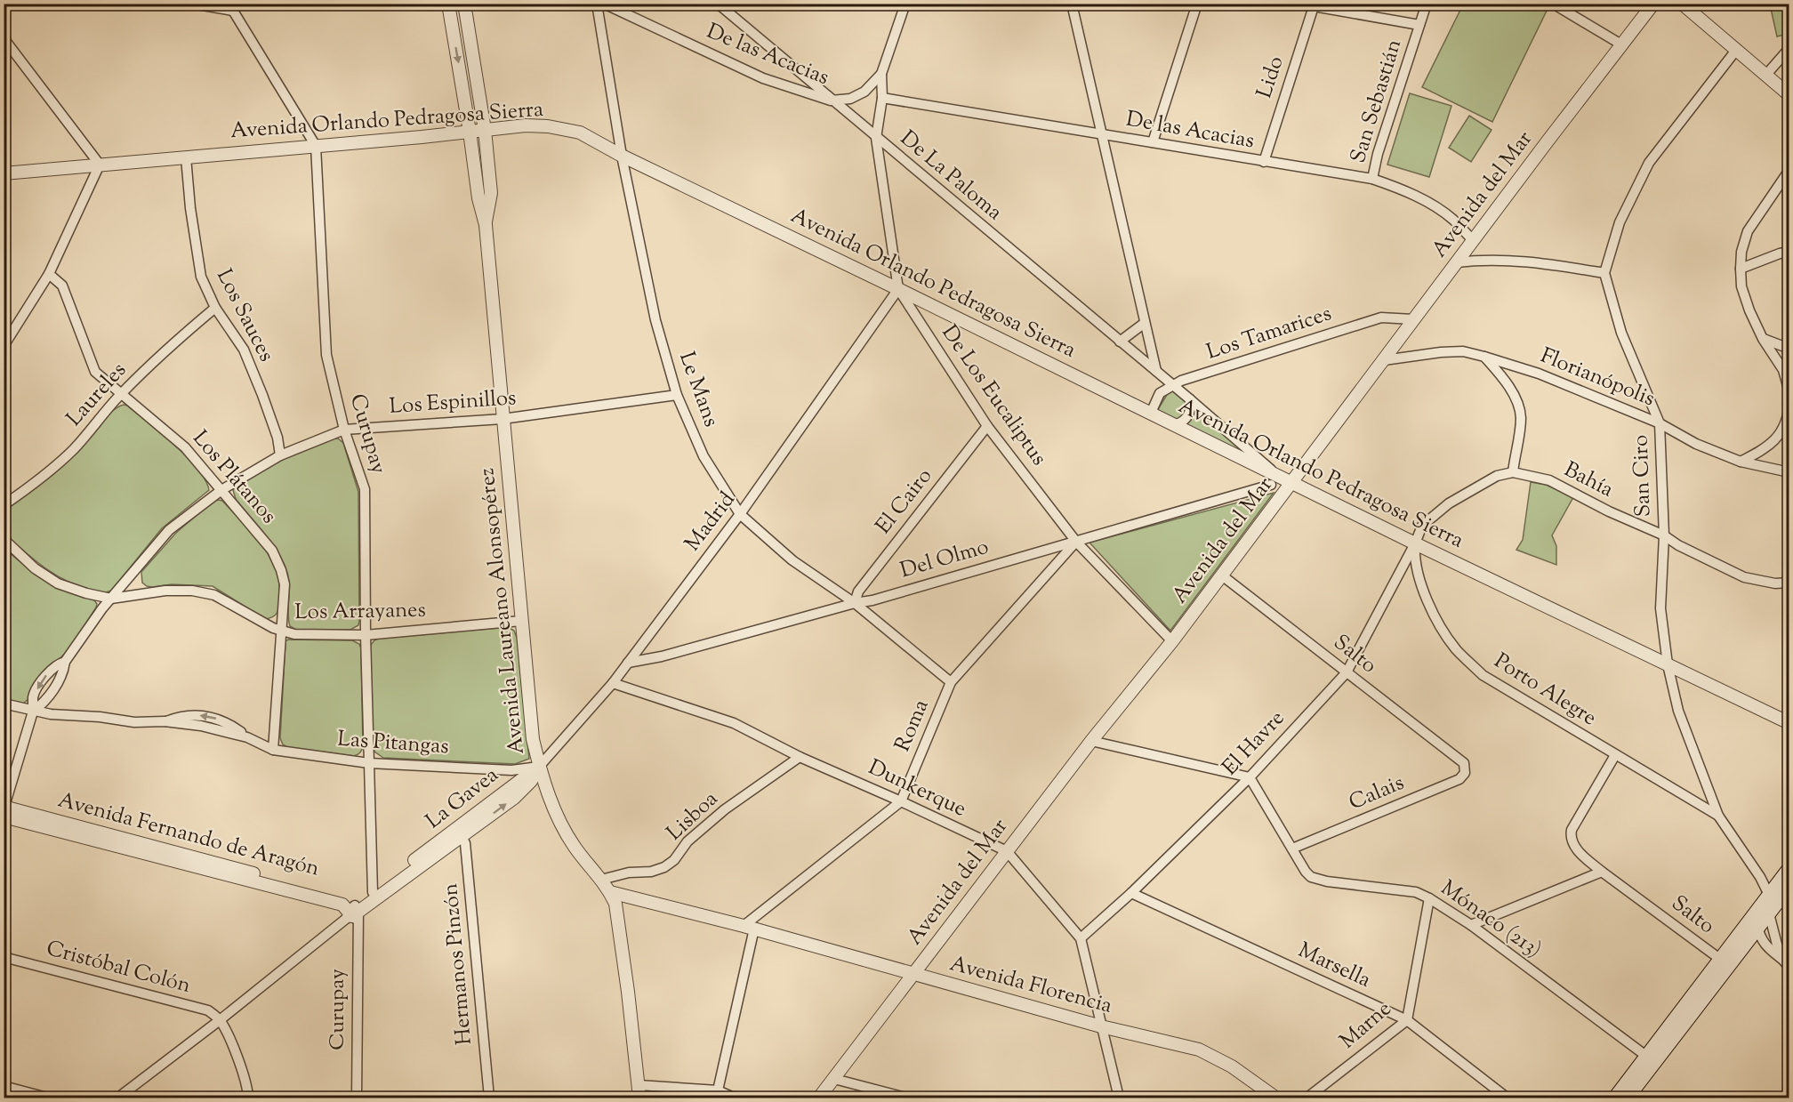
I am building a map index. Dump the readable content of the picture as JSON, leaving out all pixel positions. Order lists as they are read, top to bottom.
{
  "streets": {
    "street": [
      "De las Acacias",
      "Lido",
      "San Sebastián",
      "Avenida Orlando Pedragosa Sierra",
      "De La Paloma",
      "Avenida del Mar",
      "Los Sauces",
      "Los Tamarices",
      "Florianópolis",
      "Le Mans",
      "Laureles",
      "De Los Eucaliptus",
      "Los Espinillos",
      "Curupay",
      "San Ciro",
      "Los Plátanos",
      "Bahía",
      "El Cairo",
      "Madrid",
      "Del Olmo",
      "Avenida Laureano Alonsopérez",
      "Los Arrayanes",
      "Salto",
      "Porto Alegre",
      "Roma",
      "Las Pitangas",
      "El Havre",
      "Dunkerque",
      "Calais",
      "La Gavea",
      "Lisboa",
      "Avenida Fernando de Aragón",
      "Mónaco (213)",
      "Hermanos Pinzón",
      "Marsella",
      "Cristóbal Colón",
      "Avenida Florencia",
      "Marne"
    ]
  },
  "crossings": [
    ["De las Acacias", "Lido"],
    ["De las Acacias", "San Sebastián"],
    ["De las Acacias", "De La Paloma"],
    ["De las Acacias", "Avenida del Mar"],
    ["De las Acacias", "De Los Eucaliptus"],
    ["Avenida Orlando Pedragosa Sierra", "De La Paloma"],
    ["Avenida Orlando Pedragosa Sierra", "Avenida del Mar"],
    ["Avenida Orlando Pedragosa Sierra", "Los Sauces"],
    ["Avenida Orlando Pedragosa Sierra", "Los Tamarices"],
    ["Avenida Orlando Pedragosa Sierra", "Le Mans"],
    ["Avenida Orlando Pedragosa Sierra", "De Los Eucaliptus"],
    ["Avenida Orlando Pedragosa Sierra", "Curupay"],
    ["Avenida Orlando Pedragosa Sierra", "San Ciro"],
    ["Avenida Orlando Pedragosa Sierra", "Madrid"],
    ["Avenida Orlando Pedragosa Sierra", "Del Olmo"],
    ["Avenida Orlando Pedragosa Sierra", "Avenida Laureano Alonsopérez"],
    ["Avenida Orlando Pedragosa Sierra", "Porto Alegre"],
    ["Avenida Orlando Pedragosa Sierra", "El Havre"],
    ["De La Paloma", "Los Tamarices"],
    ["De La Paloma", "De Los Eucaliptus"],
    ["De La Paloma", "Del Olmo"],
    ["Avenida del Mar", "Los Tamarices"],
    ["Avenida del Mar", "Florianópolis"],
    ["Avenida del Mar", "De Los Eucaliptus"],
    ["Avenida del Mar", "Salto"],
    ["Avenida del Mar", "Dunkerque"],
    ["Avenida del Mar", "Avenida Florencia"],
    ["Los Sauces", "Laureles"],
    ["Los Sauces", "Los Espinillos"],
    ["Florianópolis", "San Ciro"],
    ["Le Mans", "Los Espinillos"],
    ["Le Mans", "El Cairo"],
    ["Le Mans", "Madrid"],
    ["Le Mans", "Del Olmo"],
    ["Le Mans", "Roma"],
    ["Laureles", "Los Plátanos"],
    ["De Los Eucaliptus", "El Cairo"],
    ["De Los Eucaliptus", "Madrid"],
    ["De Los Eucaliptus", "Del Olmo"],
    ["De Los Eucaliptus", "Roma"],
    ["Los Espinillos", "Curupay"],
    ["Los Espinillos", "Los Plátanos"],
    ["Los Espinillos", "Avenida Laureano Alonsopérez"],
    ["Los Espinillos", "Los Arrayanes"],
    ["Los Espinillos", "Las Pitangas"],
    ["Los Espinillos", "Avenida Fernando de Aragón"],
    ["Curupay", "Los Arrayanes"],
    ["Curupay", "Las Pitangas"],
    ["Curupay", "La Gavea"],
    ["Curupay", "Avenida Fernando de Aragón"],
    ["San Ciro", "Bahía"],
    ["San Ciro", "Porto Alegre"],
    ["Los Plátanos", "Los Arrayanes"],
    ["Los Plátanos", "Las Pitangas"],
    ["El Cairo", "Del Olmo"],
    ["Madrid", "Del Olmo"],
    ["Madrid", "Avenida Laureano Alonsopérez"],
    ["Madrid", "Las Pitangas"],
    ["Madrid", "Dunkerque"],
    ["Madrid", "La Gavea"],
    ["Del Olmo", "Roma"],
    ["Avenida Laureano Alonsopérez", "Los Arrayanes"],
    ["Avenida Laureano Alonsopérez", "Las Pitangas"],
    ["Avenida Laureano Alonsopérez", "La Gavea"],
    ["Avenida Laureano Alonsopérez", "Lisboa"],
    ["Avenida Laureano Alonsopérez", "Avenida Florencia"],
    ["Salto", "Porto Alegre"],
    ["Salto", "El Havre"],
    ["Salto", "Calais"],
    ["Porto Alegre", "El Havre"],
    ["Roma", "Dunkerque"],
    ["Roma", "Avenida Florencia"],
    ["Las Pitangas", "La Gavea"],
    ["El Havre", "Dunkerque"],
    ["El Havre", "Mónaco (213)"],
    ["El Havre", "Marsella"],
    ["Dunkerque", "Lisboa"],
    ["Dunkerque", "Avenida Florencia"],
    ["Calais", "Mónaco (213)"],
    ["La Gavea", "Avenida Fernando de Aragón"],
    ["La Gavea", "Hermanos Pinzón"],
    ["La Gavea", "Cristóbal Colón"],
    ["Mónaco (213)", "Marne"],
    ["Marsella", "Marne"]
  ]
}
